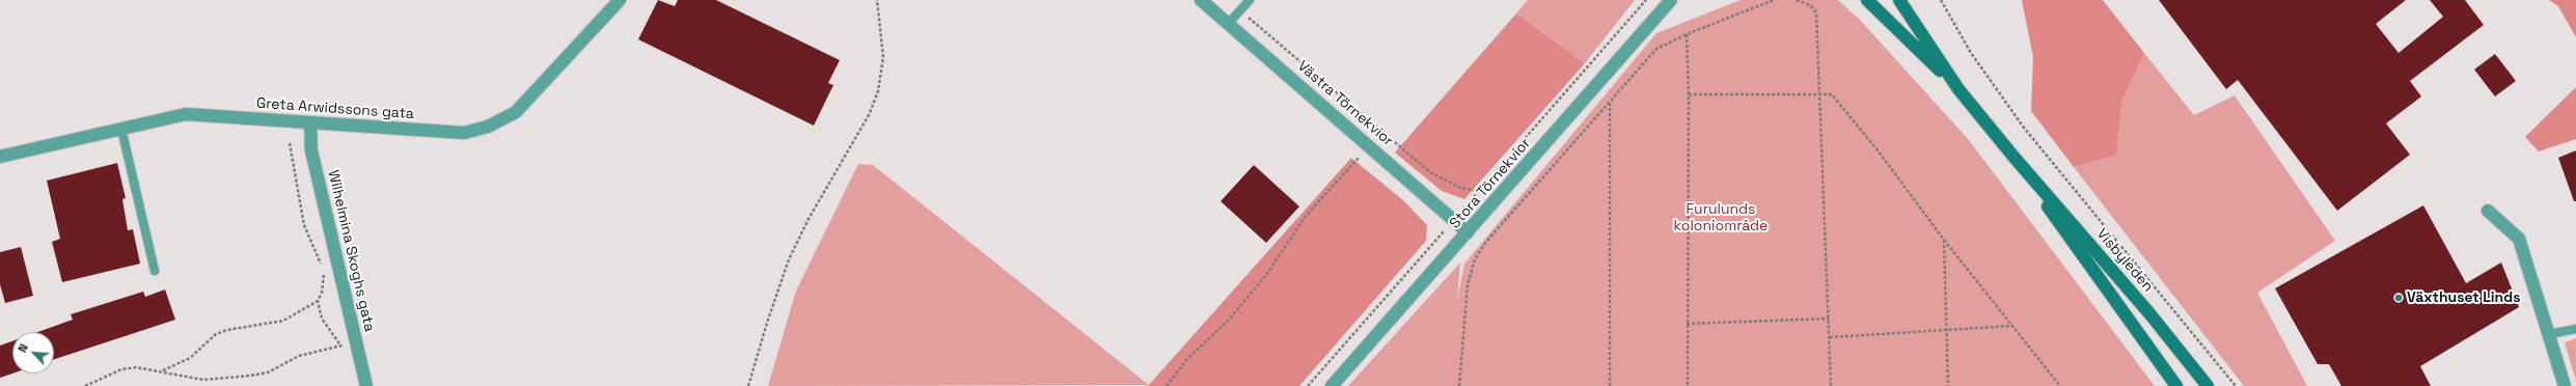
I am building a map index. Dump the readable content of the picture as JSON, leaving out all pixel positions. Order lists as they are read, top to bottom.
{
  "streets": {
    "main road": ["Visbyleden"],
    "street": [
      "Västra Törnekvior",
      "Greta Arwidssons gata",
      "Stora Törnekvior",
      "Wilhelmina Skoghs gata"
    ]
  },
  "crossings": [
    ["Västra Törnekvior", "Stora Törnekvior"],
    ["Greta Arwidssons gata", "Wilhelmina Skoghs gata"]
  ],
  "parks": ["Furulunds koloniområde"],
  "places": ["Växthuset Linds"],
  "north": "top left"
}
